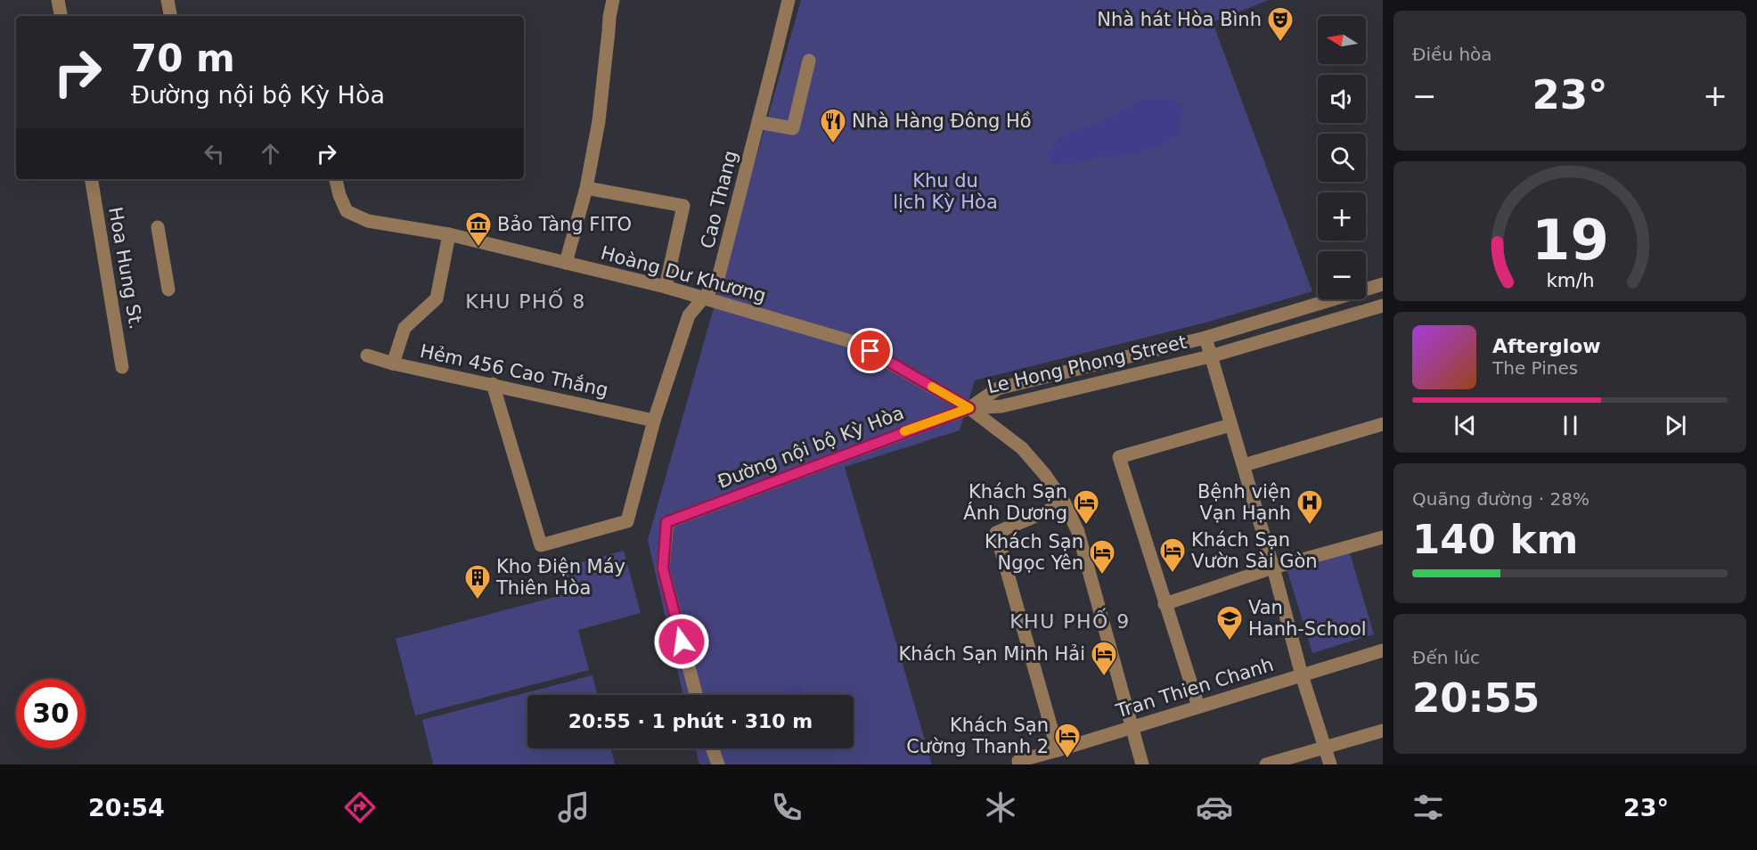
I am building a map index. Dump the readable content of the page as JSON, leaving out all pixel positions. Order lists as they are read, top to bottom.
{
  "streets": {
    "street": [
      "Cao Thang",
      "Hoa Hung St.",
      "Hoàng Dư Khương",
      "Le Hong Phong Street",
      "Hẻm 456 Cao Thắng",
      "Đường nội bộ Kỳ Hòa",
      "Tran Thien Chanh"
    ]
  },
  "crossings": [
    ["Cao Thang", "Hoàng Dư Khương"],
    ["Cao Thang", "Hẻm 456 Cao Thắng"],
    ["Hoàng Dư Khương", "Le Hong Phong Street"],
    ["Hoàng Dư Khương", "Đường nội bộ Kỳ Hòa"],
    ["Hoàng Dư Khương", "Tran Thien Chanh"],
    ["Le Hong Phong Street", "Đường nội bộ Kỳ Hòa"]
  ],
  "districts": ["KHU PHỐ 8", "KHU PHỐ 9"],
  "parks": ["Khu du lịch Kỳ Hòa"],
  "places": {
    "theatre": ["Nhà hát Hòa Bình"],
    "restaurant": ["Nhà Hàng Đông Hồ"],
    "museum": ["Bảo Tàng FITO"],
    "hotel": [
      "Khách Sạn Ánh Dương",
      "Khách Sạn Vườn Sài Gòn",
      "Khách Sạn Ngọc Yên",
      "Khách Sạn Minh Hải",
      "Khách Sạn Cường Thanh 2"
    ],
    "hospital": ["Bệnh viện Vạn Hạnh"],
    "building": ["Kho Điện Máy Thiên Hòa"],
    "school or university": ["Van Hanh-School"]
  },
  "north": "left",
  "page": {
    "tile": [
      "Điều hòa",
      ["Quãng đường · 28%", "140 km"],
      ["Đến lúc", "20:55"]
    ],
    "map_buttons": ["+", "−"],
    "turn": ["70 m", "Đường nội bộ Kỳ Hòa"],
    "heat": ["−", "23°", "+"],
    "song": ["Afterglow", "The Pines"],
    "limit": "30",
    "trip": "20:55 · 1 phút · 310 m",
    "tabs": ["20:54", "23°"],
    "gauge": ["19", "km/h"]
  }
}
